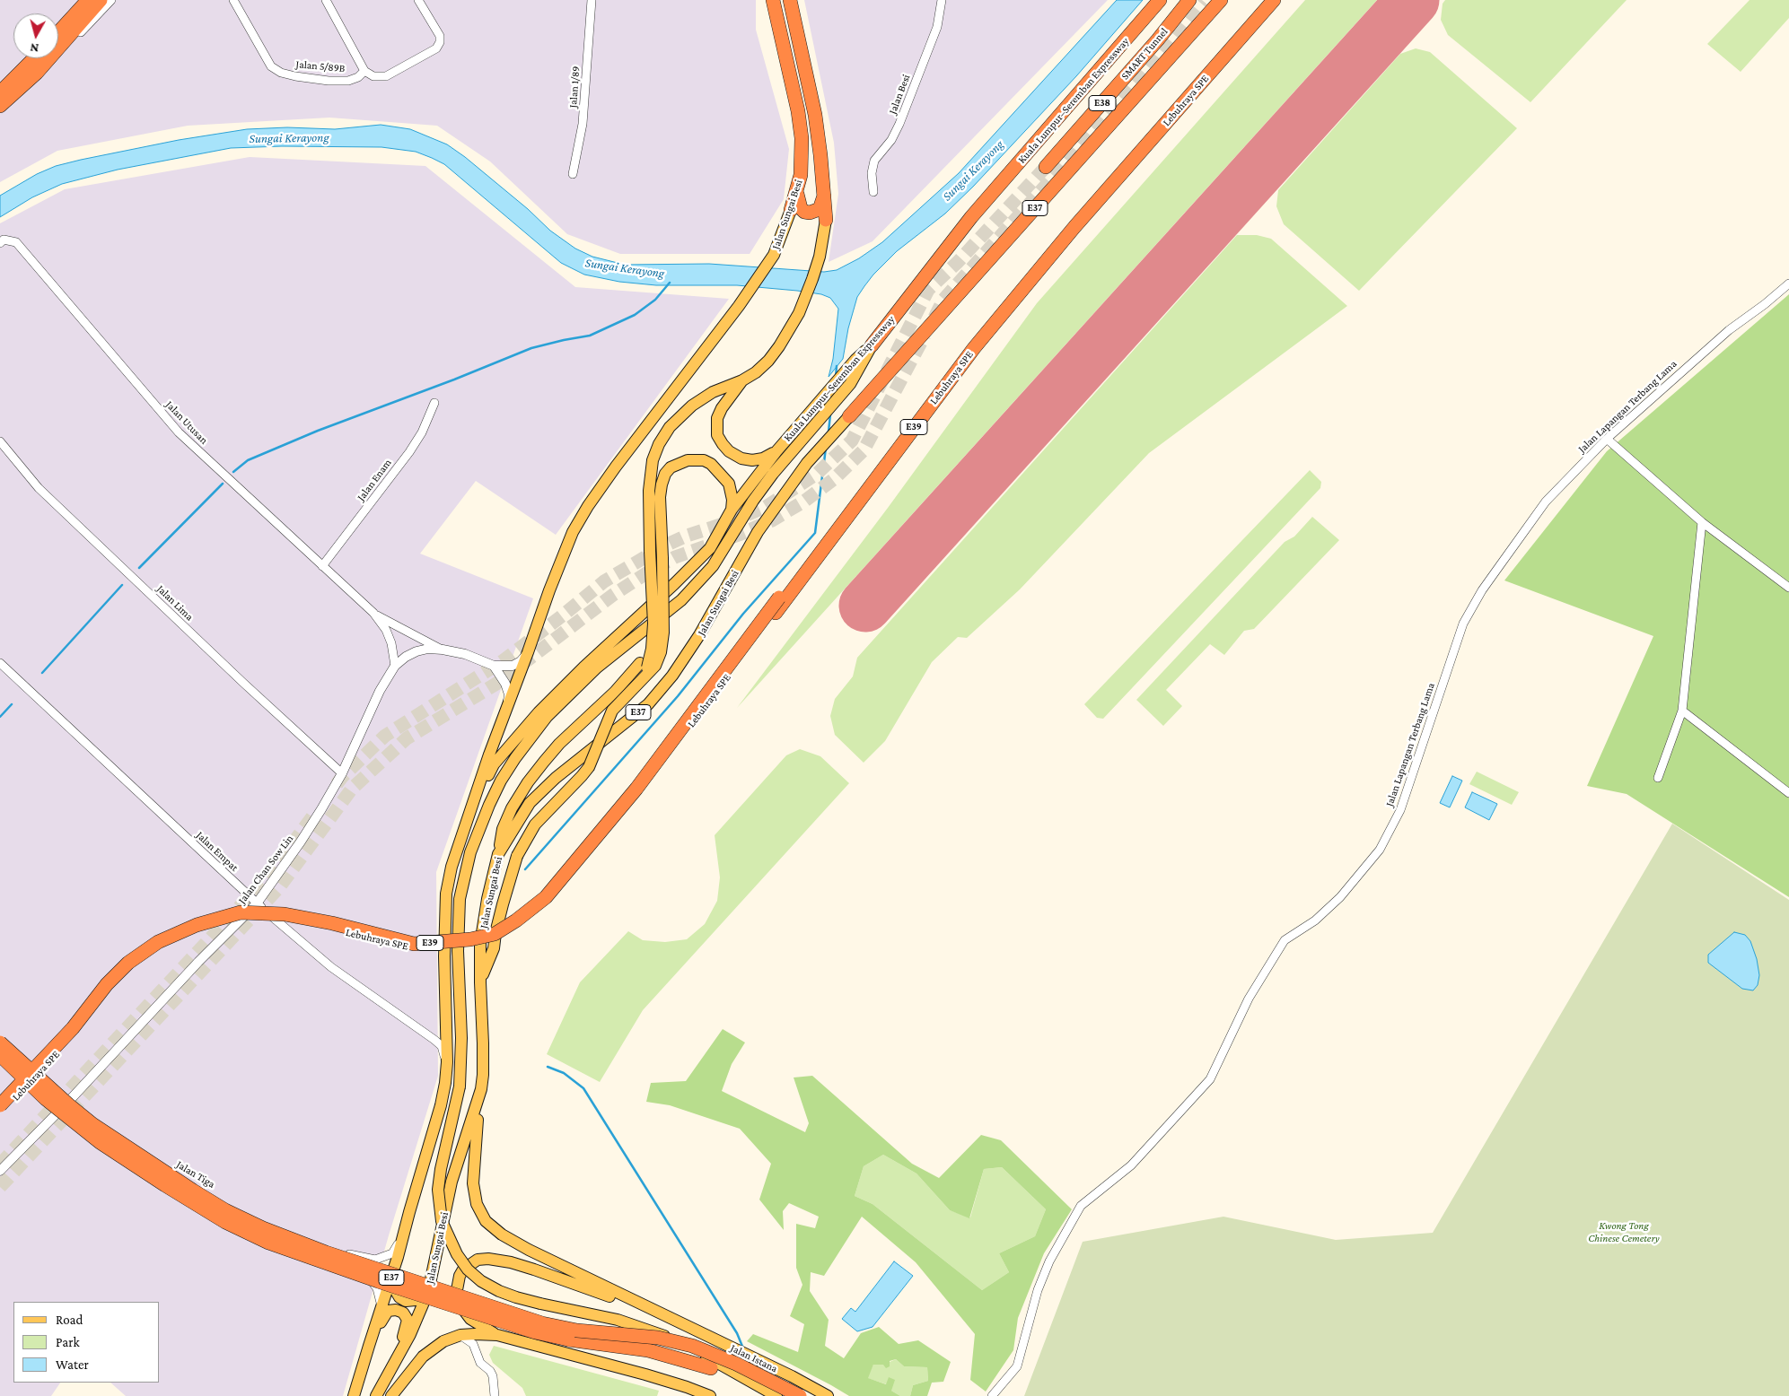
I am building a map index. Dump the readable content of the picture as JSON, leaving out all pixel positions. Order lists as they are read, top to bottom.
{
  "streets": {
    "highway": [
      "SMART Tunnel",
      "Kuala Lumpur–Seremban Expressway",
      "Lebuhraya SPE",
      "E38",
      "E37",
      "Jalan Sungai Besi",
      "E39"
    ],
    "main road": ["Jalan Istana"],
    "street": [
      "Jalan 5/89B",
      "Jalan 1/89",
      "Jalan Besi",
      "Jalan Lapangan Terbang Lama",
      "Jalan Utusan",
      "Jalan Enam",
      "Jalan Lima",
      "Jalan Empat",
      "Jalan Chan Sow Lin",
      "Jalan Tiga"
    ]
  },
  "crossings": [
    ["Kuala Lumpur–Seremban Expressway", "E37"],
    ["Kuala Lumpur–Seremban Expressway", "Jalan Sungai Besi"],
    ["E37", "Jalan Sungai Besi"],
    ["E37", "Jalan Empat"],
    ["E37", "Jalan Tiga"],
    ["Jalan Sungai Besi", "Jalan Chan Sow Lin"],
    ["Jalan Utusan", "Jalan Enam"],
    ["Jalan Utusan", "Jalan Chan Sow Lin"],
    ["Jalan Lima", "Jalan Chan Sow Lin"],
    ["Jalan Empat", "Jalan Chan Sow Lin"],
    ["Jalan Chan Sow Lin", "Jalan Tiga"]
  ],
  "water": ["Sungai Kerayong"],
  "parks": ["Kwong Tong Chinese Cemetery"],
  "legend": ["Road", "Park", "Water"],
  "north": "bottom"
}
